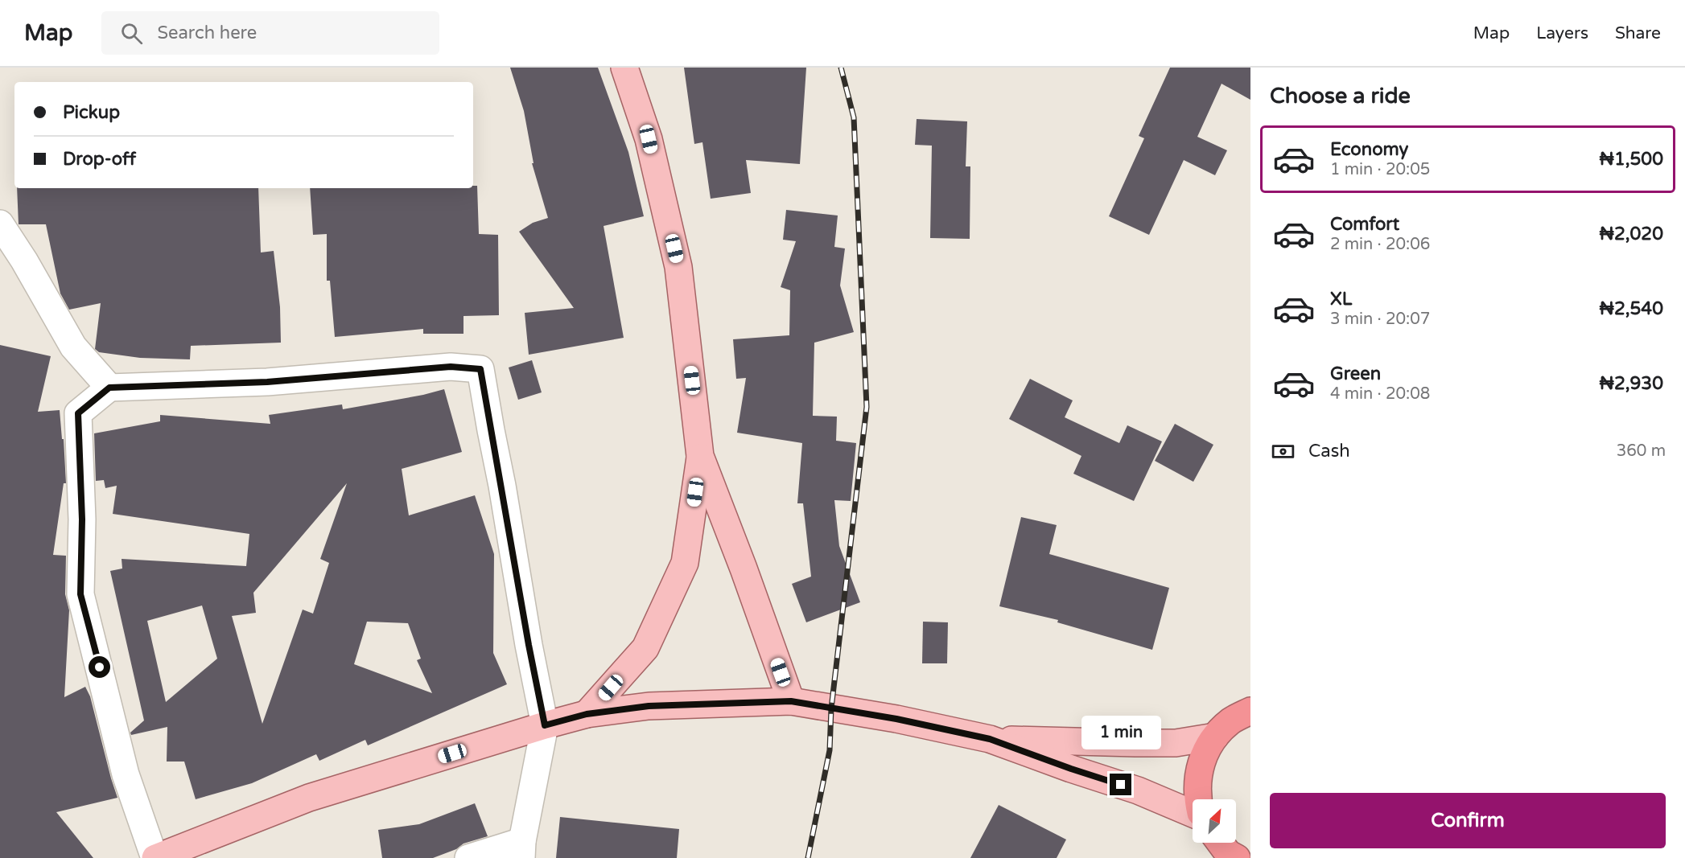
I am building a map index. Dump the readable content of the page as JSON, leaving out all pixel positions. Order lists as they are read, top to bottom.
{
  "north": "top right",
  "page": {
    "header": "Map",
    "search": "Search here",
    "nav": ["Map", "Layers", "Share"],
    "heading": "Choose a ride",
    "banner": ["Pickup", "Drop-off"],
    "list": [
      {
        "name": "Economy",
        "note": "1 min · 20:05",
        "value": "₦1,500"
      },
      {
        "name": "Comfort",
        "note": "2 min · 20:06",
        "value": "₦2,020"
      },
      {
        "name": "XL",
        "note": "3 min · 20:07",
        "value": "₦2,540"
      },
      {
        "name": "Green",
        "note": "4 min · 20:08",
        "value": "₦2,930"
      }
    ],
    "pay": ["Cash", "360 m"],
    "bubble": "1 min",
    "buttons": "Confirm"
  }
}
